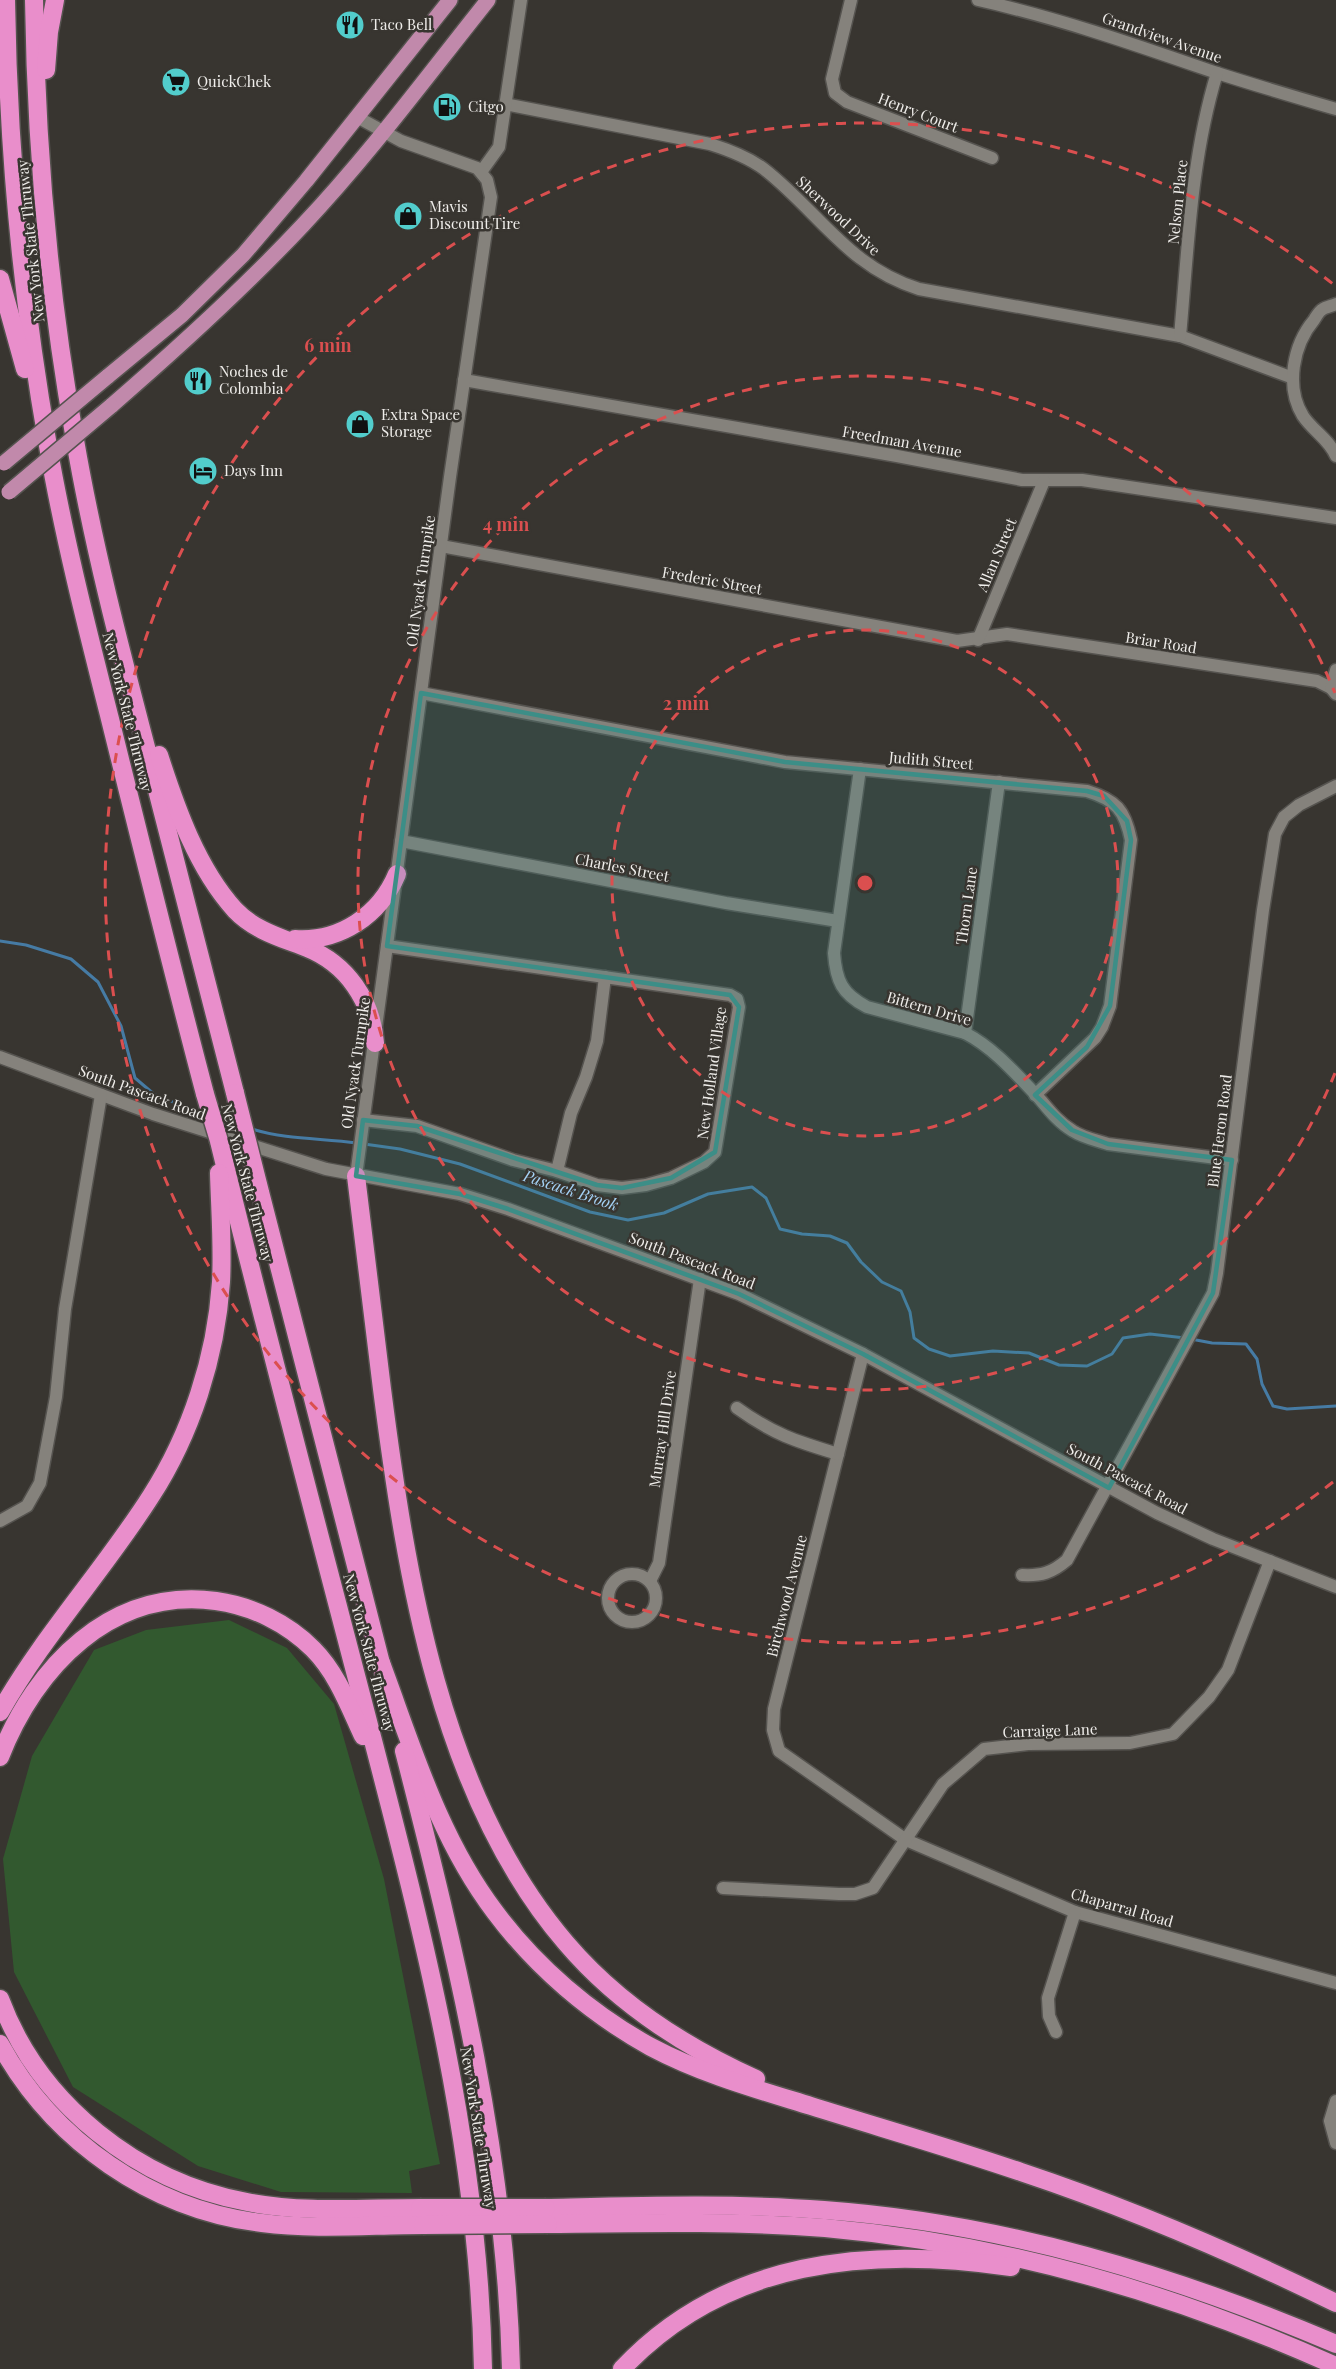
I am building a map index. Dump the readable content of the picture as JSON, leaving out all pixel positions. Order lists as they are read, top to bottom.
{
  "streets": {
    "highway": ["New York State Thruway"],
    "street": [
      "Grandview Avenue",
      "Henry Court",
      "Nelson Place",
      "Sherwood Drive",
      "Freedman Avenue",
      "Allan Street",
      "Old Nyack Turnpike",
      "Frederic Street",
      "Briar Road",
      "Judith Street",
      "Charles Street",
      "Thorn Lane",
      "Bittern Drive",
      "New Holland Village",
      "South Pascack Road",
      "Blue Heron Road",
      "Murray Hill Drive",
      "Birchwood Avenue",
      "Carraige Lane",
      "Chaparral Road"
    ]
  },
  "crossings": [
    ["Grandview Avenue", "Nelson Place"],
    ["Nelson Place", "Sherwood Drive"],
    ["Freedman Avenue", "Allan Street"],
    ["Freedman Avenue", "Old Nyack Turnpike"],
    ["Allan Street", "Frederic Street"],
    ["Allan Street", "Briar Road"],
    ["Old Nyack Turnpike", "Frederic Street"],
    ["Old Nyack Turnpike", "Judith Street"],
    ["Old Nyack Turnpike", "Charles Street"],
    ["Old Nyack Turnpike", "New Holland Village"],
    ["Old Nyack Turnpike", "South Pascack Road"],
    ["Frederic Street", "Briar Road"],
    ["Judith Street", "Thorn Lane"],
    ["Judith Street", "Bittern Drive"],
    ["Charles Street", "Bittern Drive"],
    ["Thorn Lane", "Bittern Drive"],
    ["Bittern Drive", "Blue Heron Road"],
    ["South Pascack Road", "Blue Heron Road"],
    ["South Pascack Road", "Murray Hill Drive"],
    ["South Pascack Road", "Birchwood Avenue"],
    ["South Pascack Road", "Carraige Lane"],
    ["Birchwood Avenue", "Carraige Lane"],
    ["Birchwood Avenue", "Chaparral Road"],
    ["Carraige Lane", "Chaparral Road"]
  ],
  "water": ["Pascack Brook"],
  "places": {
    "restaurant": ["Taco Bell", "Noches de Colombia"],
    "supermarket": ["QuickChek"],
    "fuel station": ["Citgo"],
    "shop": ["Mavis Discount Tire", "Extra Space Storage"],
    "hotel": ["Days Inn"]
  },
  "rings": ["6 min", "4 min", "2 min"]
}
